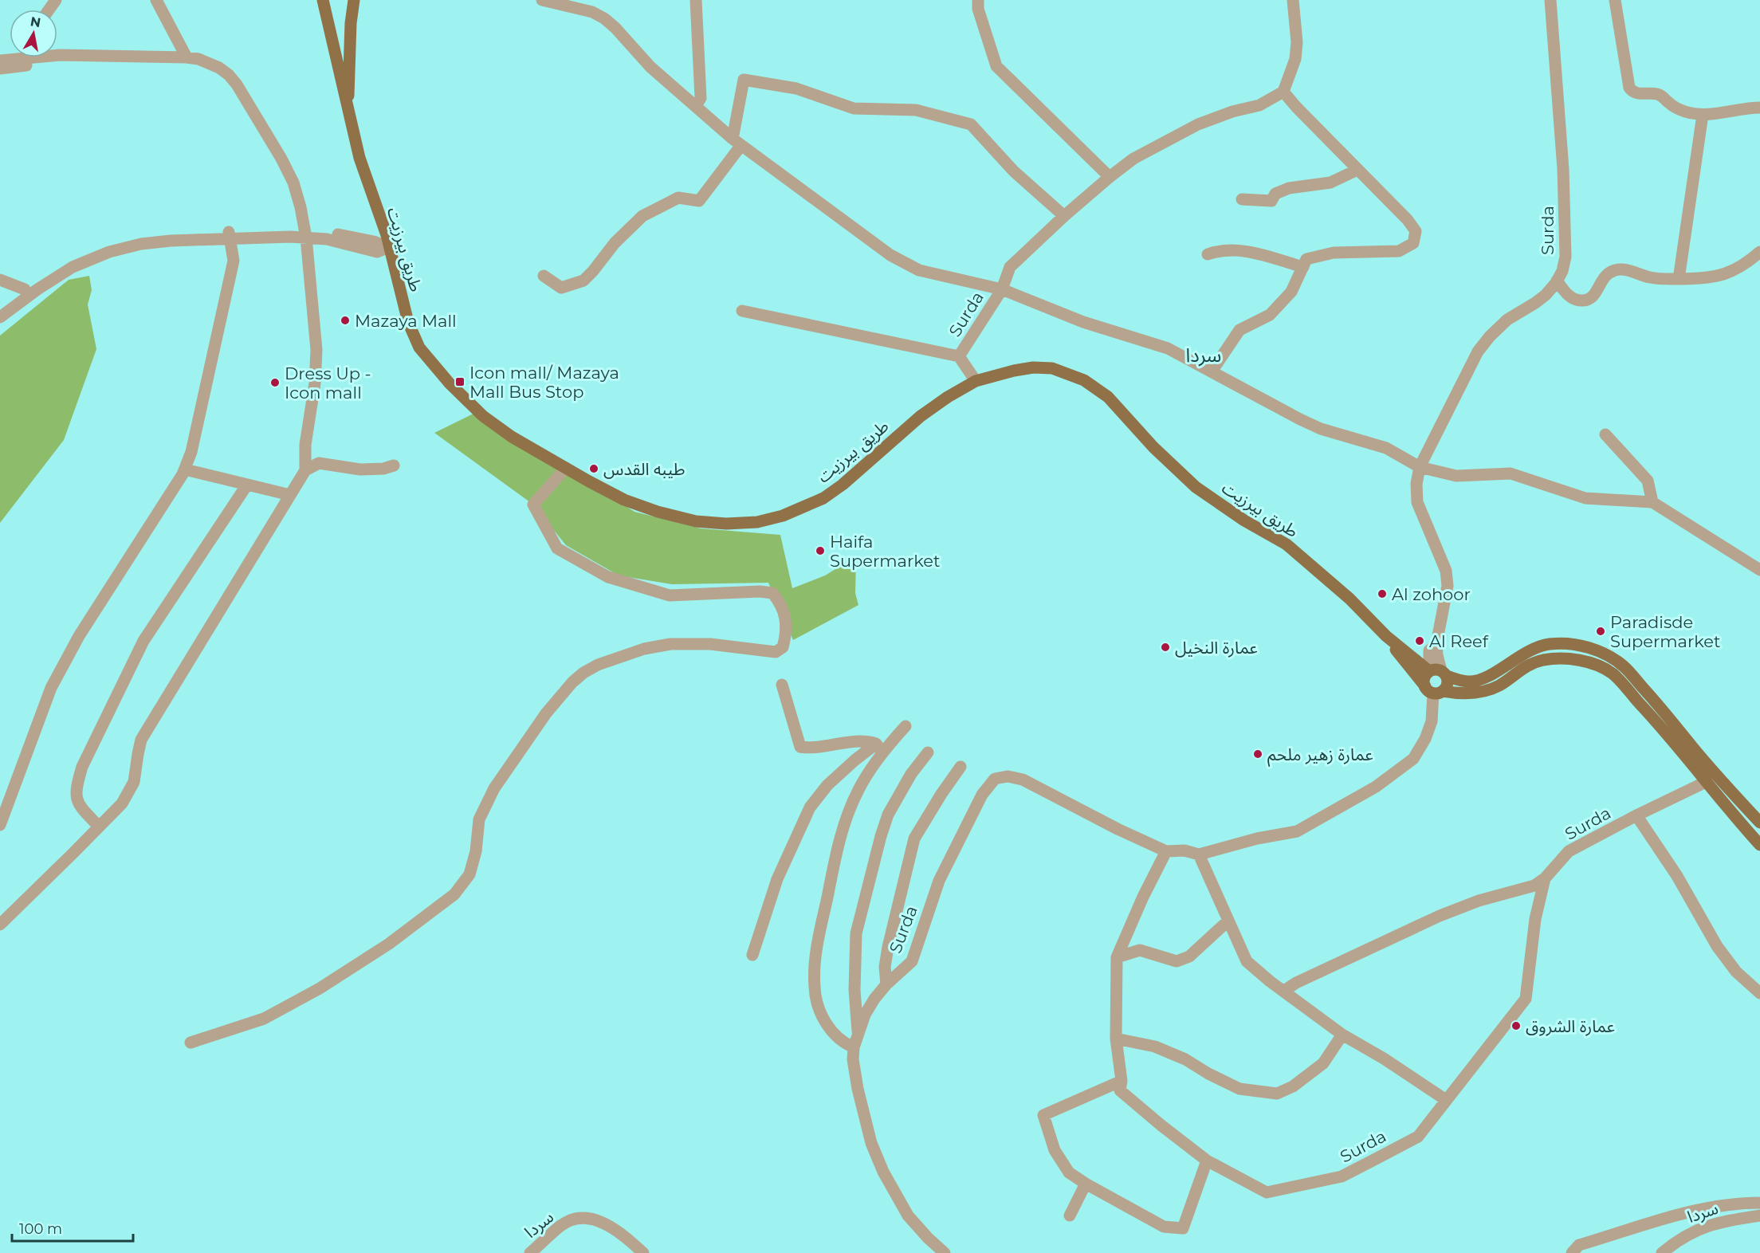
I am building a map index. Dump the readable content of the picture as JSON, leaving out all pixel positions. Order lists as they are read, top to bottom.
{
  "streets": {
    "main road": ["طريق بيرزيت"],
    "street": ["Surda", "سردا"]
  },
  "crossings": [
    ["Surda", "طريق بيرزيت"]
  ],
  "districts": ["سردا"],
  "places": {
    "other": [
      "Mazaya Mall",
      "Dress Up - Icon mall",
      "طيبه القدس",
      "Haifa Supermarket",
      "Al zohoor",
      "Paradisde Supermarket",
      "Al Reef",
      "عمارة النخيل",
      "عمارة زهير ملحم",
      "عمارة الشروق"
    ],
    "transit": ["Icon mall/ Mazaya Mall Bus Stop"]
  },
  "scale_bar": "100 m",
  "north": "top"
}
